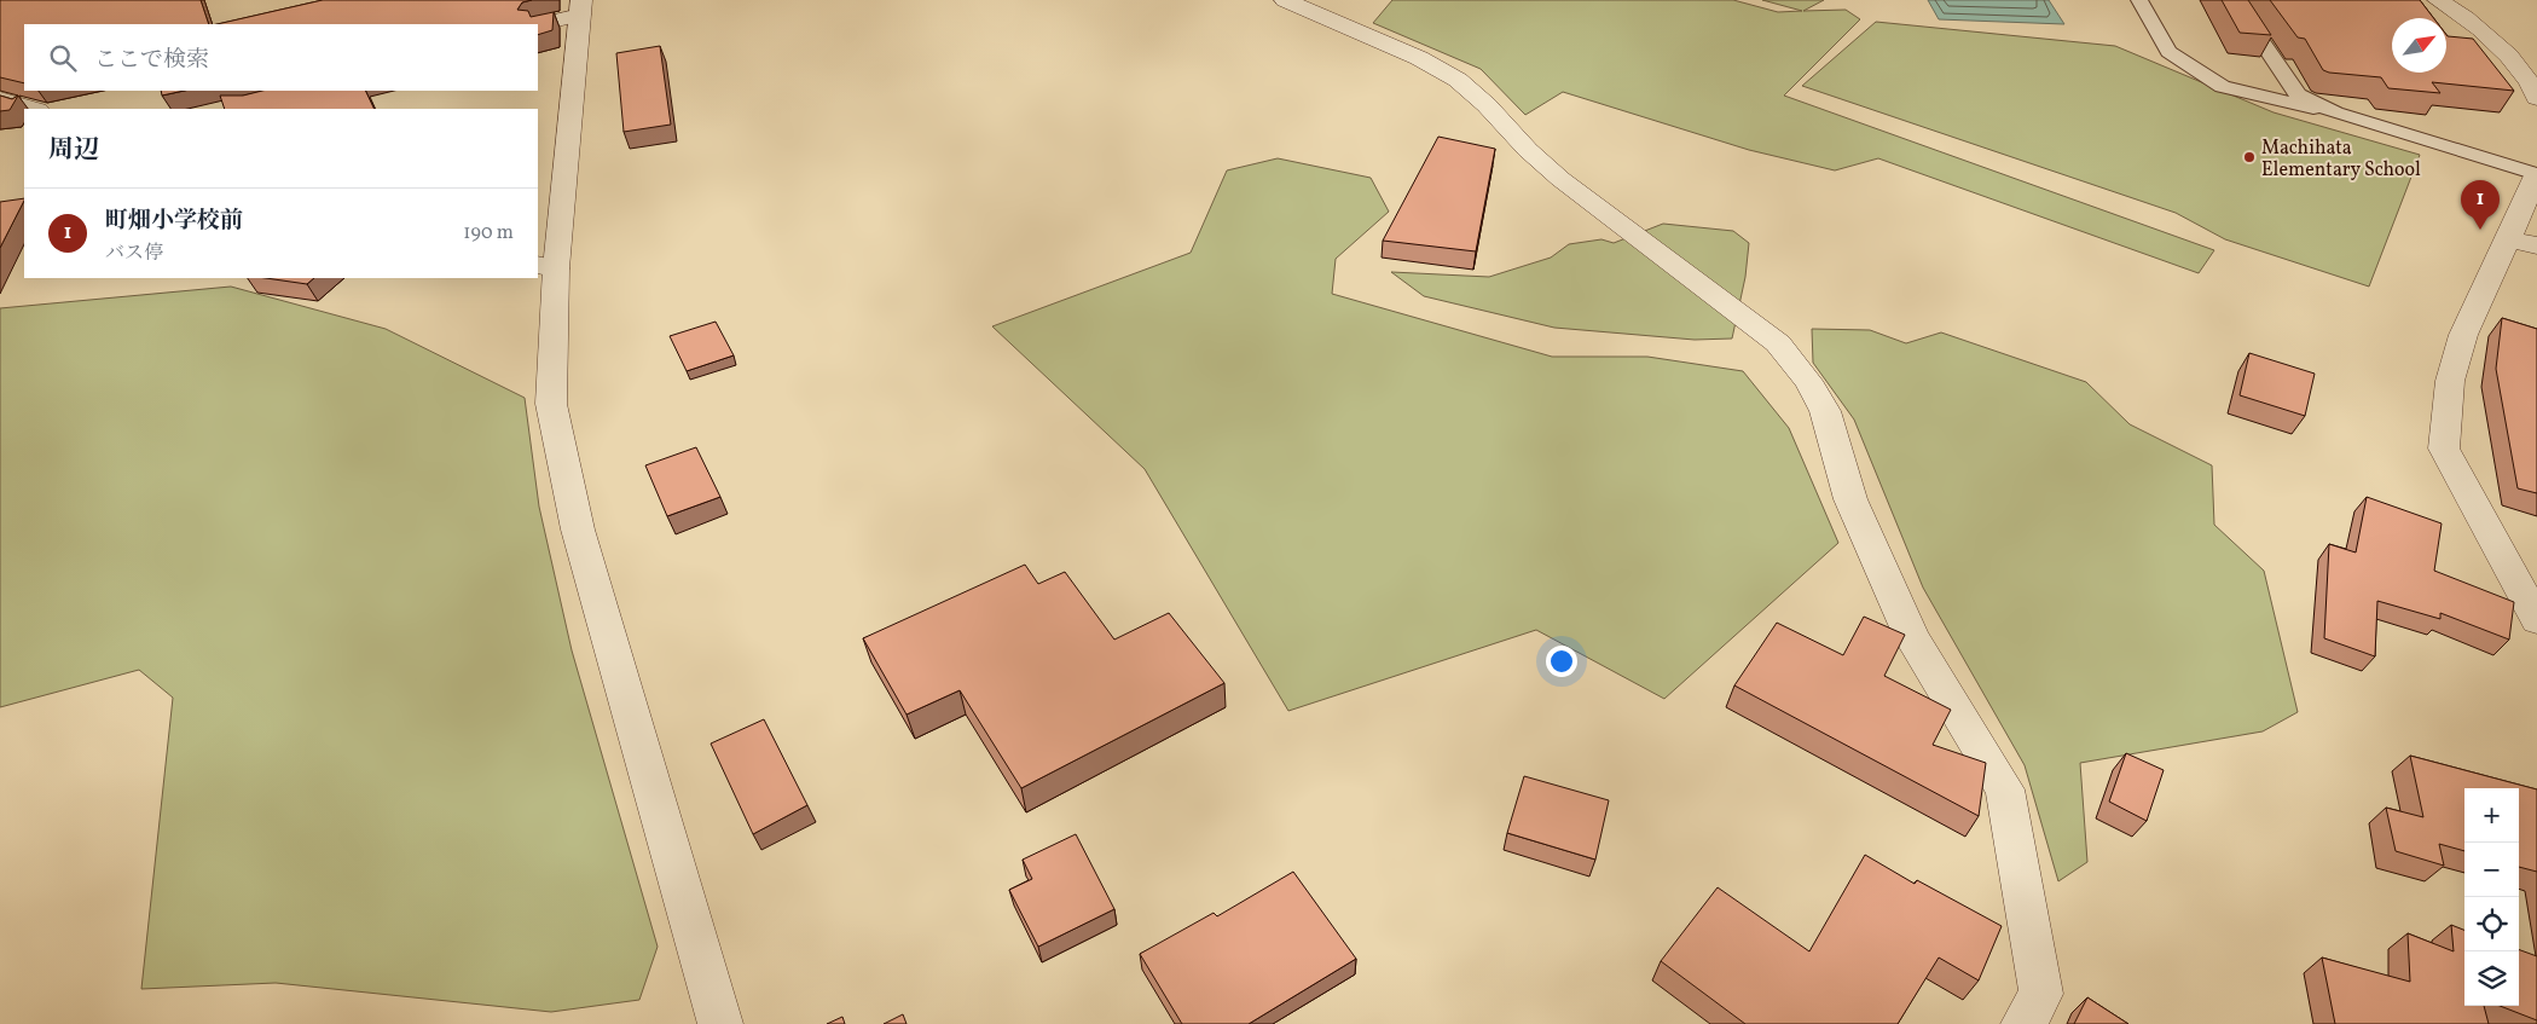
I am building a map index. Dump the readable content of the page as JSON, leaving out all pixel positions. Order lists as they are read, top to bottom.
{
  "places": ["Machihata Elementary School"],
  "north": "top right",
  "page": {
    "search": "ここで検索",
    "heading": "周辺",
    "pins": "1",
    "list": [
      {
        "mark": "1",
        "name": "町畑小学校前",
        "note": "バス停",
        "value": "190 m"
      }
    ],
    "map_buttons": ["+", "−"]
  }
}
